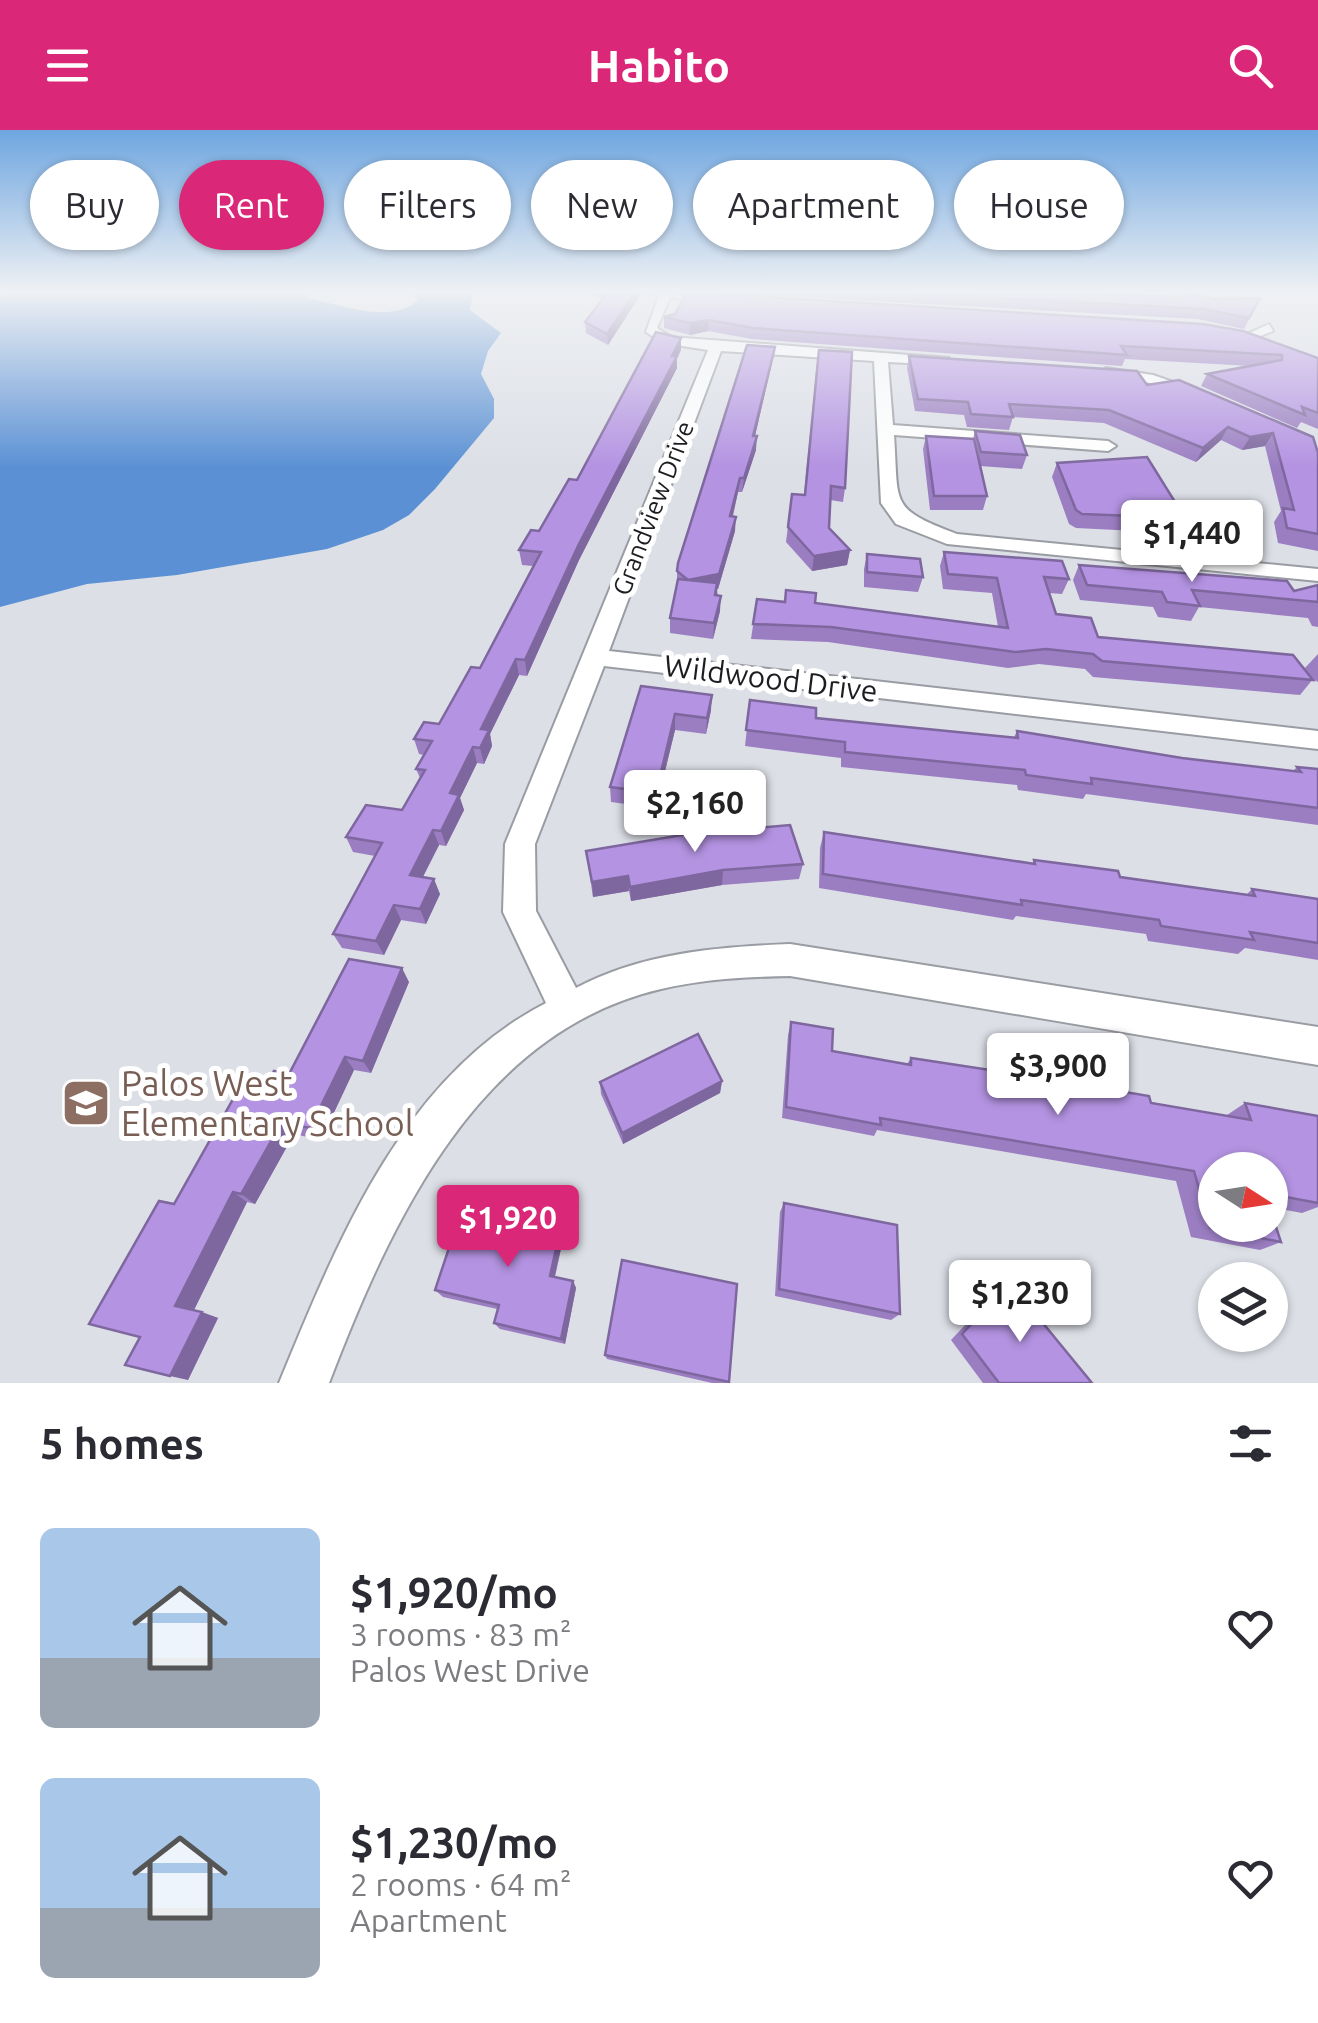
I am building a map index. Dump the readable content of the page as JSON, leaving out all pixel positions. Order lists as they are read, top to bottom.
{
  "streets": {
    "street": ["Grandview Drive", "Wildwood Drive"]
  },
  "crossings": [
    ["Grandview Drive", "Wildwood Drive"]
  ],
  "places": {
    "school or university": ["Palos West Elementary School"]
  },
  "north": "right",
  "page": {
    "header": "Habito",
    "chip": [
      "Buy",
      "Rent",
      "Filters",
      "New",
      "Apartment",
      "House"
    ],
    "price": [
      "$1,440",
      "$2,160",
      "$3,900",
      "$1,920",
      "$1,230"
    ],
    "heading": "5 homes",
    "list": [
      {
        "name": "$1,920/mo",
        "note": "3 rooms · 83 m² · Palos West Drive"
      },
      {
        "name": "$1,230/mo",
        "note": "2 rooms · 64 m² · Apartment"
      }
    ]
  }
}
